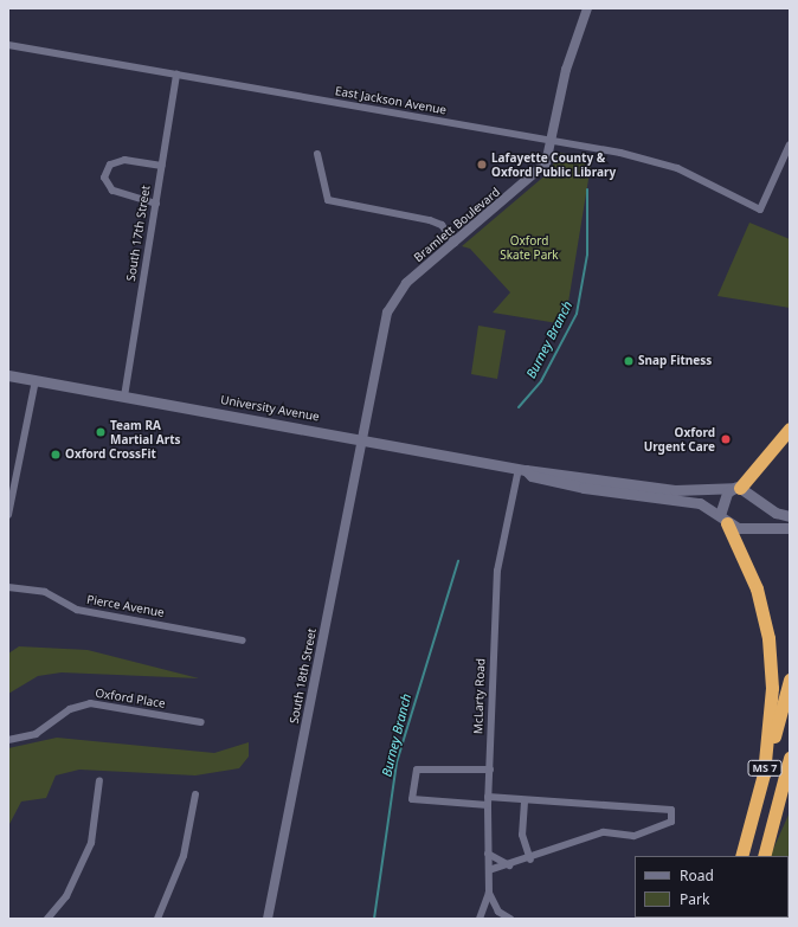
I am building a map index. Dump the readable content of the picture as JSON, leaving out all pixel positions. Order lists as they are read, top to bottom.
{
  "streets": {
    "highway": ["MS 7"],
    "main road": ["University Avenue"],
    "street": [
      "East Jackson Avenue",
      "Bramlett Boulevard",
      "South 17th Street",
      "Pierce Avenue",
      "South 18th Street",
      "McLarty Road",
      "Oxford Place"
    ]
  },
  "crossings": [
    ["East Jackson Avenue", "Bramlett Boulevard"],
    ["East Jackson Avenue", "South 17th Street"],
    ["Bramlett Boulevard", "University Avenue"],
    ["Bramlett Boulevard", "South 18th Street"],
    ["South 17th Street", "University Avenue"],
    ["University Avenue", "South 18th Street"],
    ["University Avenue", "McLarty Road"]
  ],
  "water": ["Burney Branch"],
  "parks": ["Oxford Skate Park"],
  "places": [
    "Lafayette County & Oxford Public Library",
    "Snap Fitness",
    "Team RA Martial Arts",
    "Oxford Urgent Care",
    "Oxford CrossFit"
  ],
  "legend": ["Road", "Park"]
}
